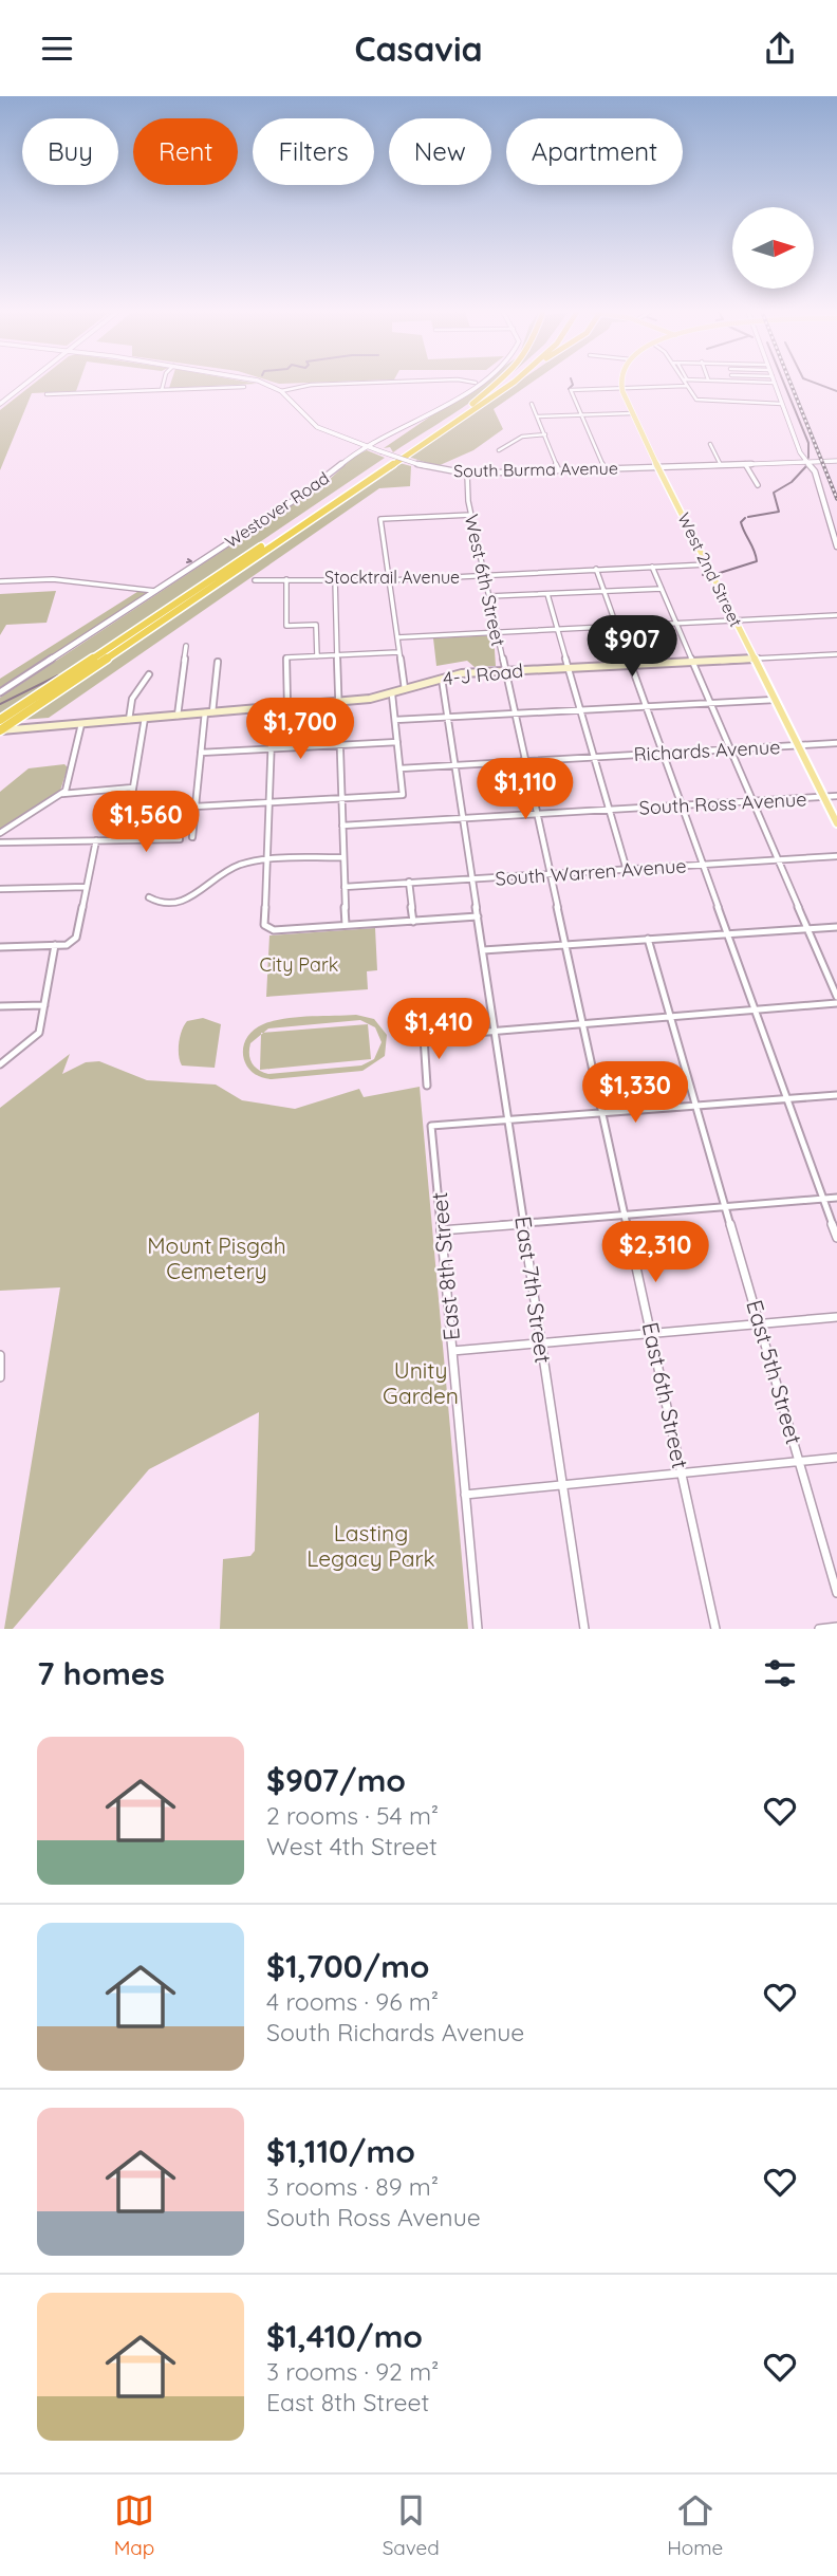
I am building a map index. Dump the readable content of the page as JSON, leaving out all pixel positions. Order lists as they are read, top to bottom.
{
  "streets": {
    "main road": ["West 2nd Street", "4-J Road"],
    "street": [
      "South Burma Avenue",
      "Westover Road",
      "Stocktrail Avenue",
      "West 6th Street",
      "Richards Avenue",
      "South Ross Avenue",
      "South Warren Avenue",
      "East 8th Street",
      "East 7th Street",
      "East 5th Street",
      "East 6th Street"
    ]
  },
  "crossings": [
    ["South Burma Avenue", "Westover Road"],
    ["South Burma Avenue", "West 2nd Street"],
    ["South Burma Avenue", "West 6th Street"],
    ["West 2nd Street", "Stocktrail Avenue"],
    ["West 2nd Street", "4-J Road"],
    ["West 2nd Street", "Richards Avenue"],
    ["West 2nd Street", "South Ross Avenue"],
    ["Stocktrail Avenue", "West 6th Street"],
    ["West 6th Street", "4-J Road"],
    ["West 6th Street", "Richards Avenue"],
    ["West 6th Street", "South Ross Avenue"],
    ["West 6th Street", "South Warren Avenue"],
    ["West 6th Street", "East 6th Street"],
    ["4-J Road", "East 7th Street"],
    ["Richards Avenue", "East 7th Street"],
    ["South Ross Avenue", "East 7th Street"],
    ["South Warren Avenue", "East 7th Street"],
    ["East 8th Street", "East 7th Street"]
  ],
  "parks": [
    "City Park",
    "Mount Pisgah Cemetery",
    "Unity Garden",
    "Lasting Legacy Park"
  ],
  "north": "right",
  "page": {
    "header": "Casavia",
    "chip": [
      "Buy",
      "Rent",
      "Filters",
      "New",
      "Apartment"
    ],
    "price": [
      "$907",
      "$1,700",
      "$1,110",
      "$1,560",
      "$1,410",
      "$1,330",
      "$2,310"
    ],
    "heading": "7 homes",
    "list": [
      {
        "name": "$907/mo",
        "note": "2 rooms · 54 m² · West 4th Street"
      },
      {
        "name": "$1,700/mo",
        "note": "4 rooms · 96 m² · South Richards Avenue"
      },
      {
        "name": "$1,110/mo",
        "note": "3 rooms · 89 m² · South Ross Avenue"
      },
      {
        "name": "$1,410/mo",
        "note": "3 rooms · 92 m² · East 8th Street"
      }
    ],
    "tabs": ["Map", "Saved", "Home"]
  }
}
